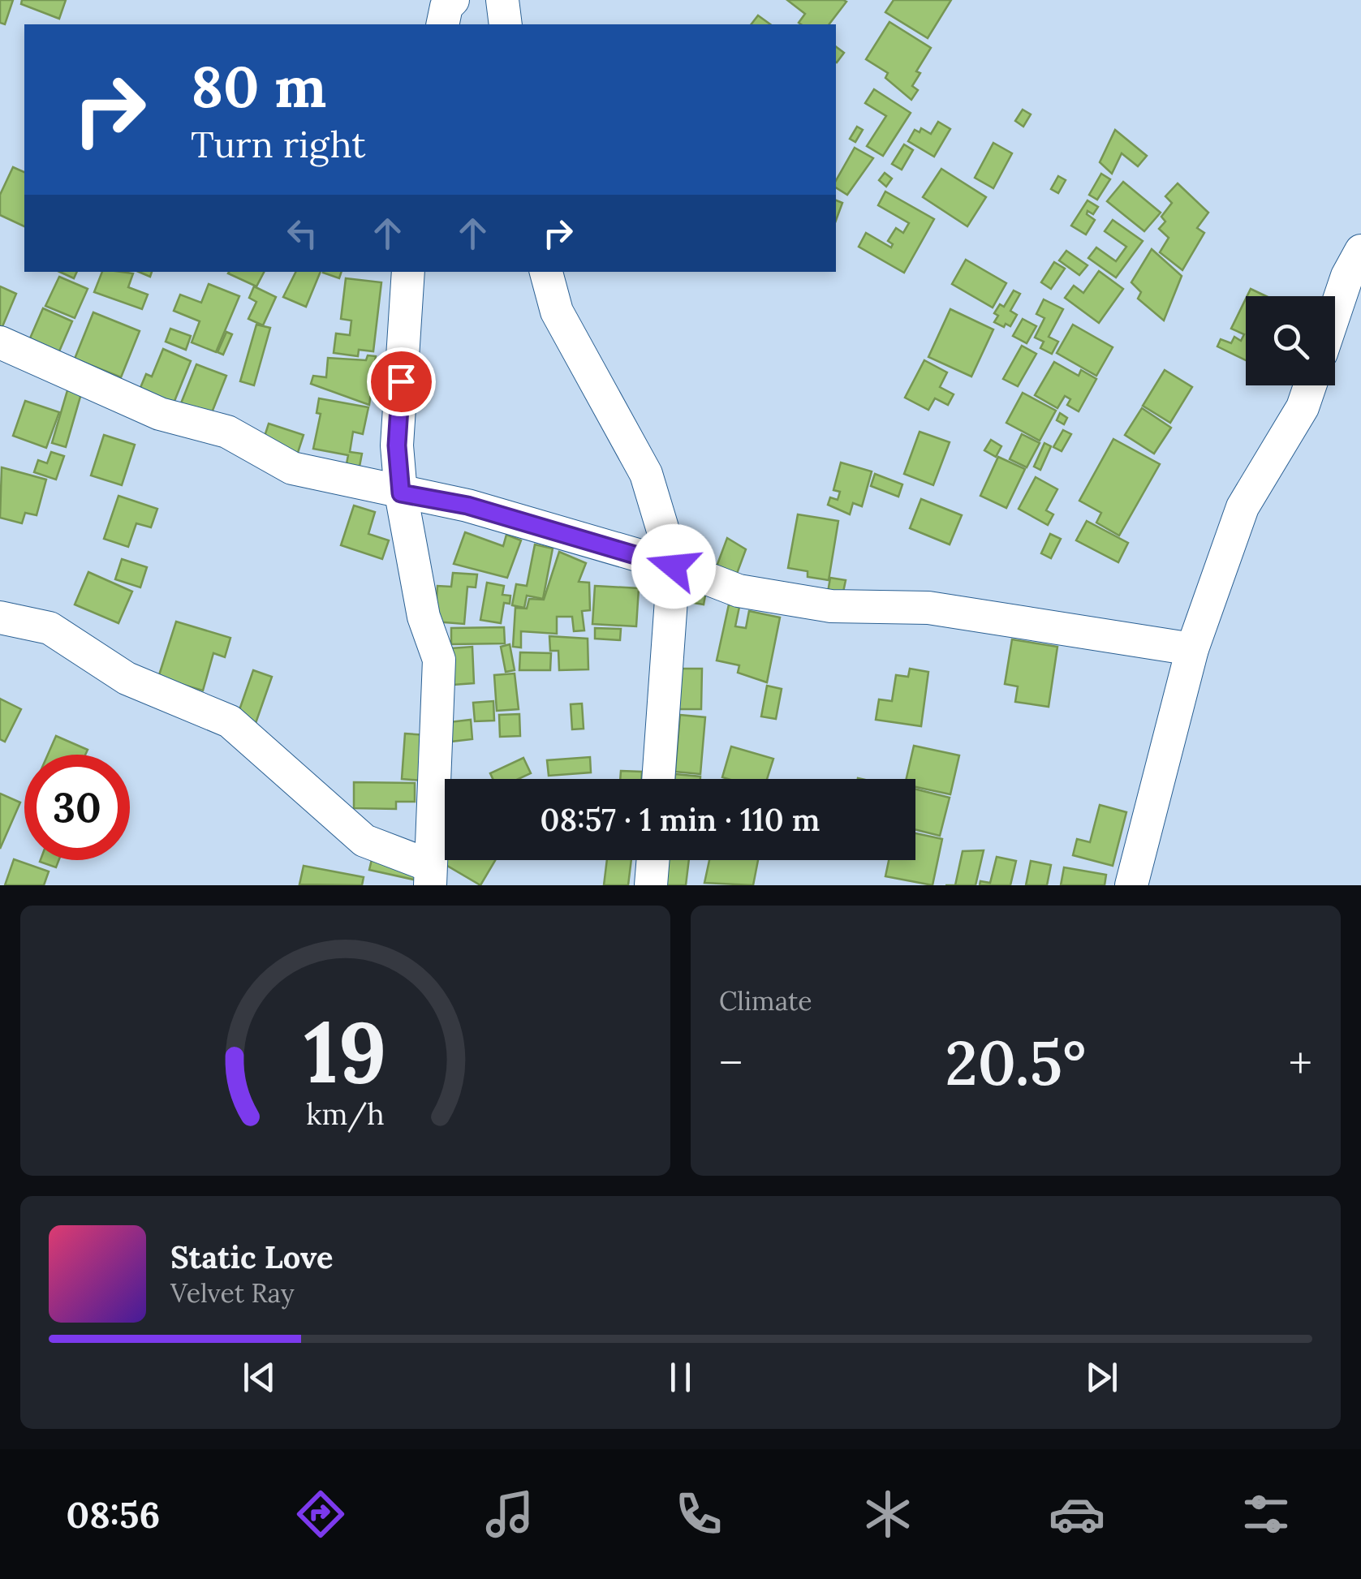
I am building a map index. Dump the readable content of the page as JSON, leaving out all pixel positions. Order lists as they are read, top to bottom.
{
  "page": {
    "turn": ["80 m", "Turn right"],
    "limit": "30",
    "trip": "08:57 · 1 min · 110 m",
    "tile": "Climate",
    "heat": ["−", "20.5°", "+"],
    "song": ["Static Love", "Velvet Ray"],
    "tabs": "08:56",
    "gauge": ["19", "km/h"]
  }
}
